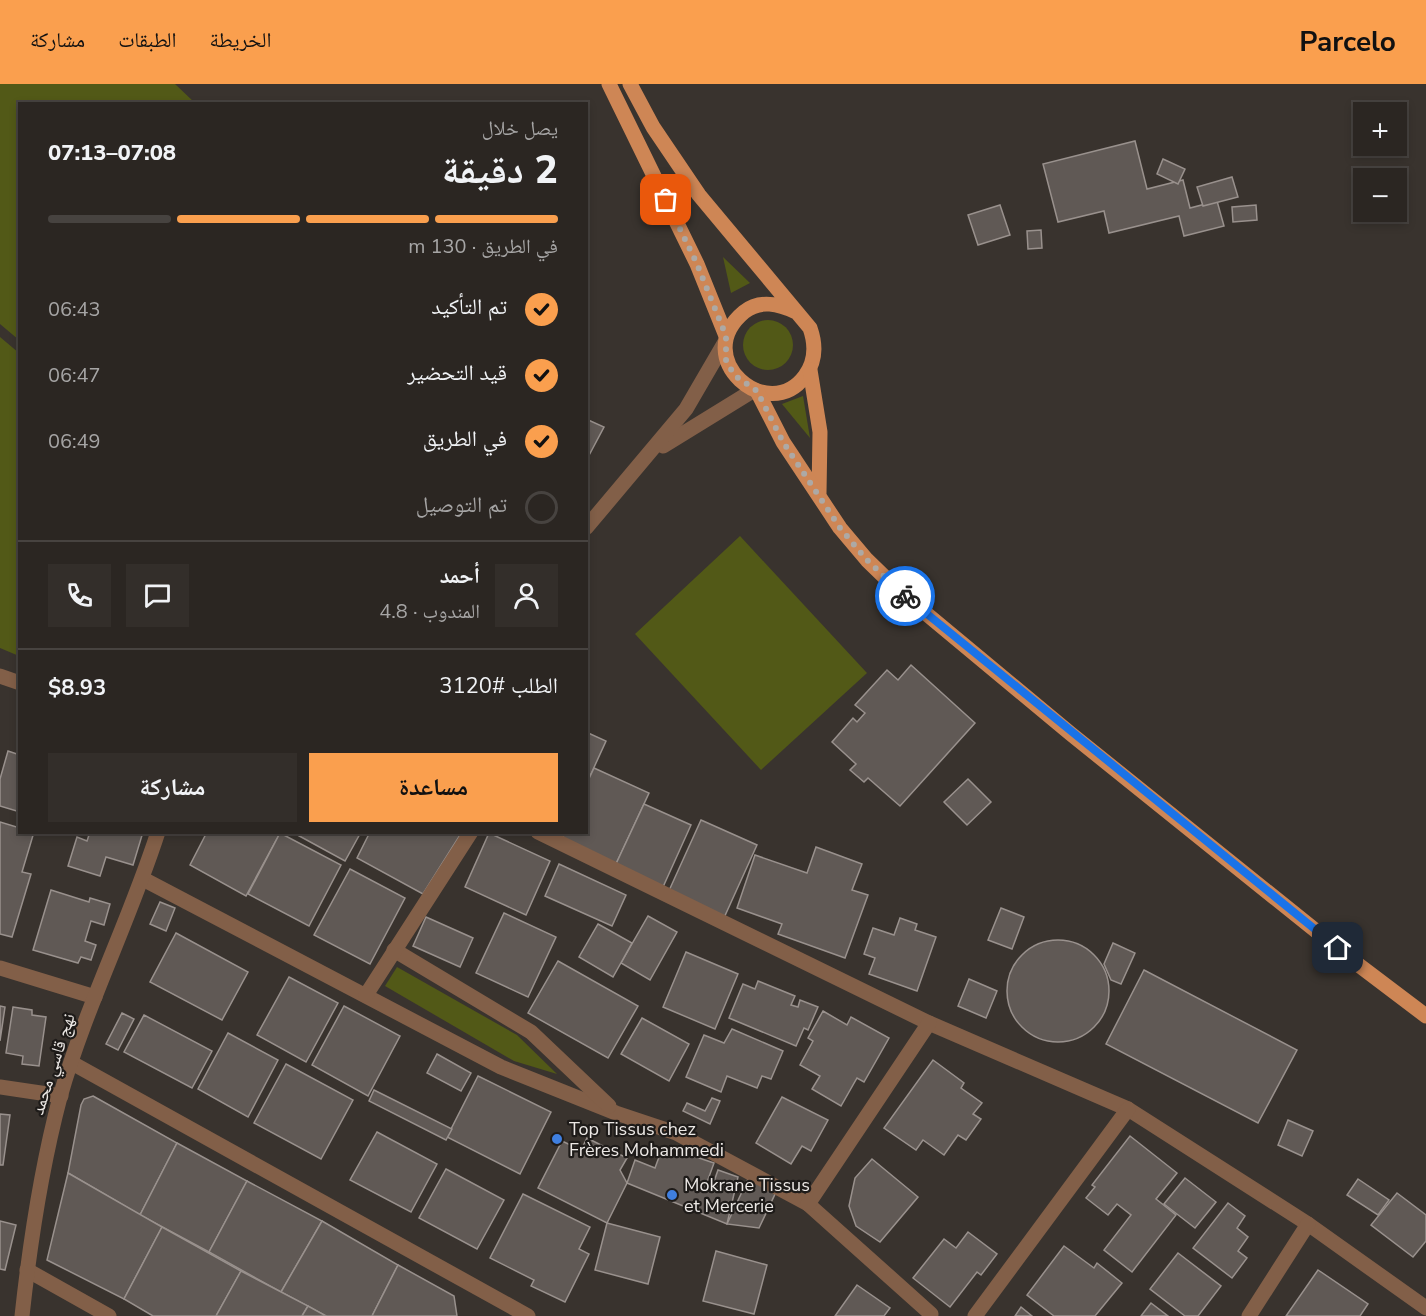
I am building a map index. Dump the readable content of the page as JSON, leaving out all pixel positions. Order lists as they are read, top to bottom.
{
  "streets": {
    "street": ["نهج قاسي محمد"]
  },
  "places": ["Top Tissus chez Frères Mohammedi", "Mokrane Tissus et Mercerie"],
  "page": {
    "header": "Parcelo",
    "nav": ["الخريطة", "الطبقات", "مشاركة"],
    "map_buttons": ["+", "−"],
    "heading": ["2 دقيقة", "يصل خلال", "07:08–07:13"],
    "panel": [
      "أحمد",
      "المندوب · 4.8",
      "الطلب #3120",
      "$8.93"
    ],
    "bar": "في الطريق · 130 m",
    "list": [
      ["تم التأكيد", "06:43"],
      ["قيد التحضير", "06:47"],
      ["في الطريق", "06:49"],
      "تم التوصيل"
    ],
    "buttons": ["مساعدة", "مشاركة"]
  }
}
